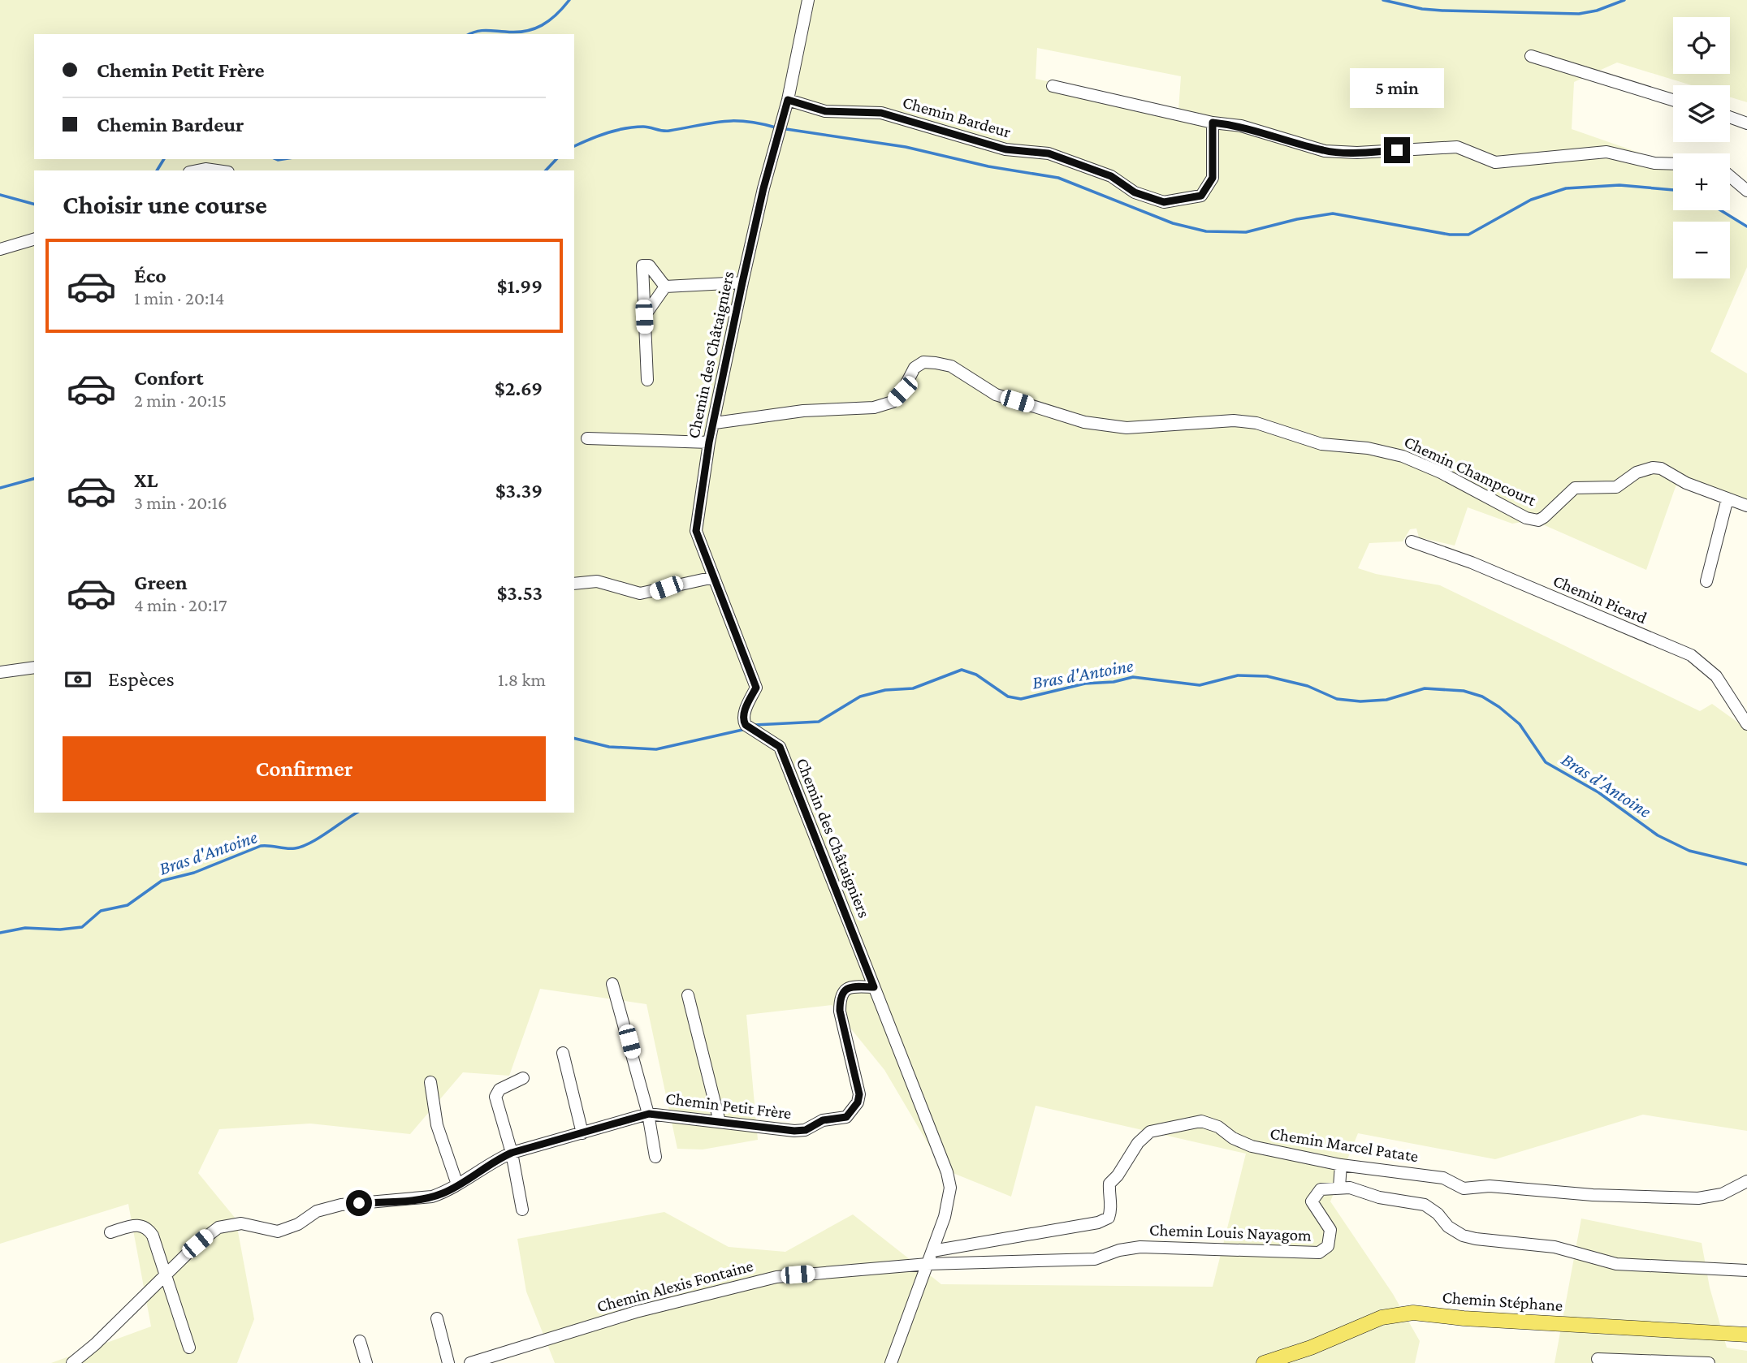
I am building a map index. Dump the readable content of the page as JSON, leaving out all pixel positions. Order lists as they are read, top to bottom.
{
  "streets": {
    "main road": ["Chemin Stéphane"],
    "street": [
      "Chemin Bardeur",
      "Chemin des Châtaigniers",
      "Chemin Champcourt",
      "Chemin Picard",
      "Chemin Petit Frère",
      "Chemin Marcel Patate",
      "Chemin Louis Nayagom",
      "Chemin Alexis Fontaine"
    ]
  },
  "crossings": [
    ["Chemin Bardeur", "Chemin des Châtaigniers"],
    ["Chemin des Châtaigniers", "Chemin Champcourt"],
    ["Chemin des Châtaigniers", "Chemin Petit Frère"],
    ["Chemin des Châtaigniers", "Chemin Marcel Patate"],
    ["Chemin des Châtaigniers", "Chemin Louis Nayagom"],
    ["Chemin des Châtaigniers", "Chemin Alexis Fontaine"],
    ["Chemin Louis Nayagom", "Chemin Alexis Fontaine"]
  ],
  "water": ["Bras d'Antoine"],
  "page": {
    "map_buttons": ["+", "−"],
    "banner": ["Chemin Petit Frère", "Chemin Bardeur"],
    "bubble": "5 min",
    "heading": "Choisir une course",
    "list": [
      {
        "name": "Éco",
        "note": "1 min · 20:14",
        "value": "$1.99"
      },
      {
        "name": "Confort",
        "note": "2 min · 20:15",
        "value": "$2.69"
      },
      {
        "name": "XL",
        "note": "3 min · 20:16",
        "value": "$3.39"
      },
      {
        "name": "Green",
        "note": "4 min · 20:17",
        "value": "$3.53"
      }
    ],
    "pay": ["Espèces", "1.8 km"],
    "buttons": "Confirmer"
  }
}
